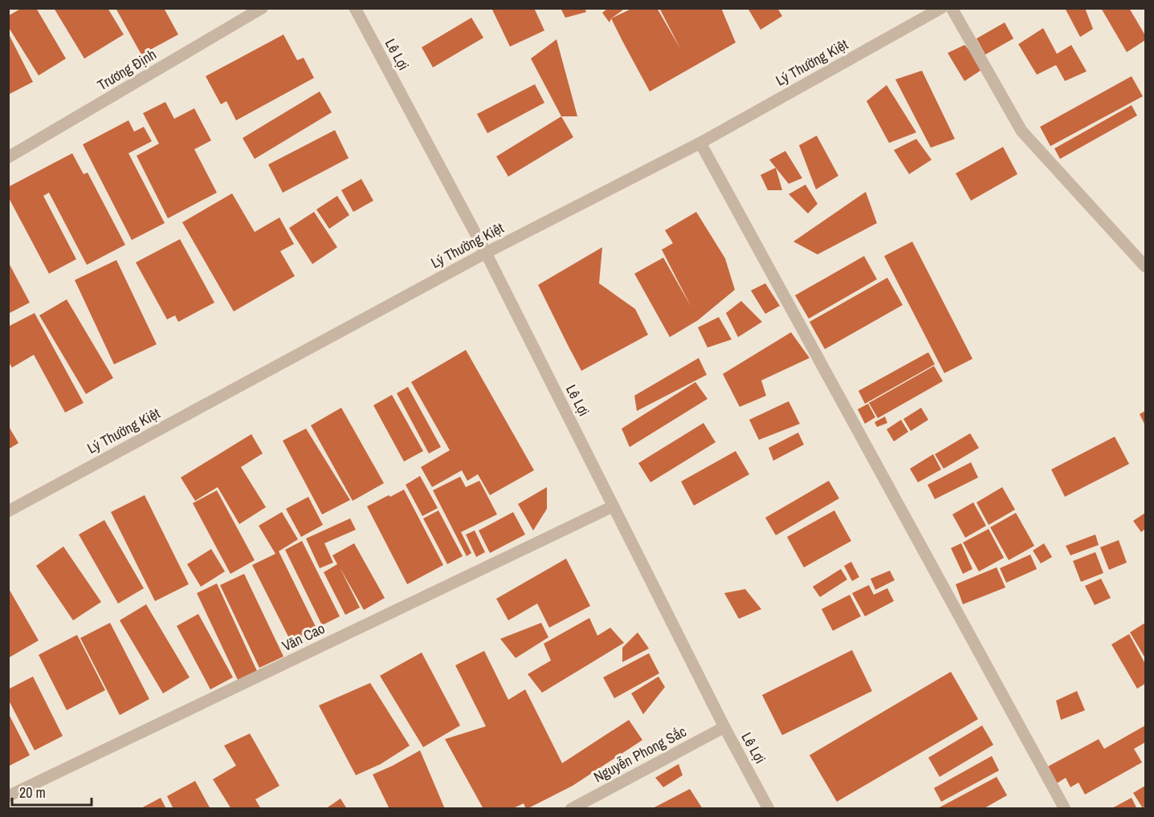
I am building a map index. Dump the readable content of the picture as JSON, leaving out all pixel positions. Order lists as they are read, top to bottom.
{
  "streets": {
    "street": [
      "Lê Lợi",
      "Lý Thường Kiệt",
      "Trương Định",
      "Văn Cao",
      "Nguyễn Phong Sắc"
    ]
  },
  "crossings": [
    ["Lê Lợi", "Lý Thường Kiệt"],
    ["Lê Lợi", "Văn Cao"],
    ["Lê Lợi", "Nguyễn Phong Sắc"]
  ],
  "scale_bar": "20 m"
}
